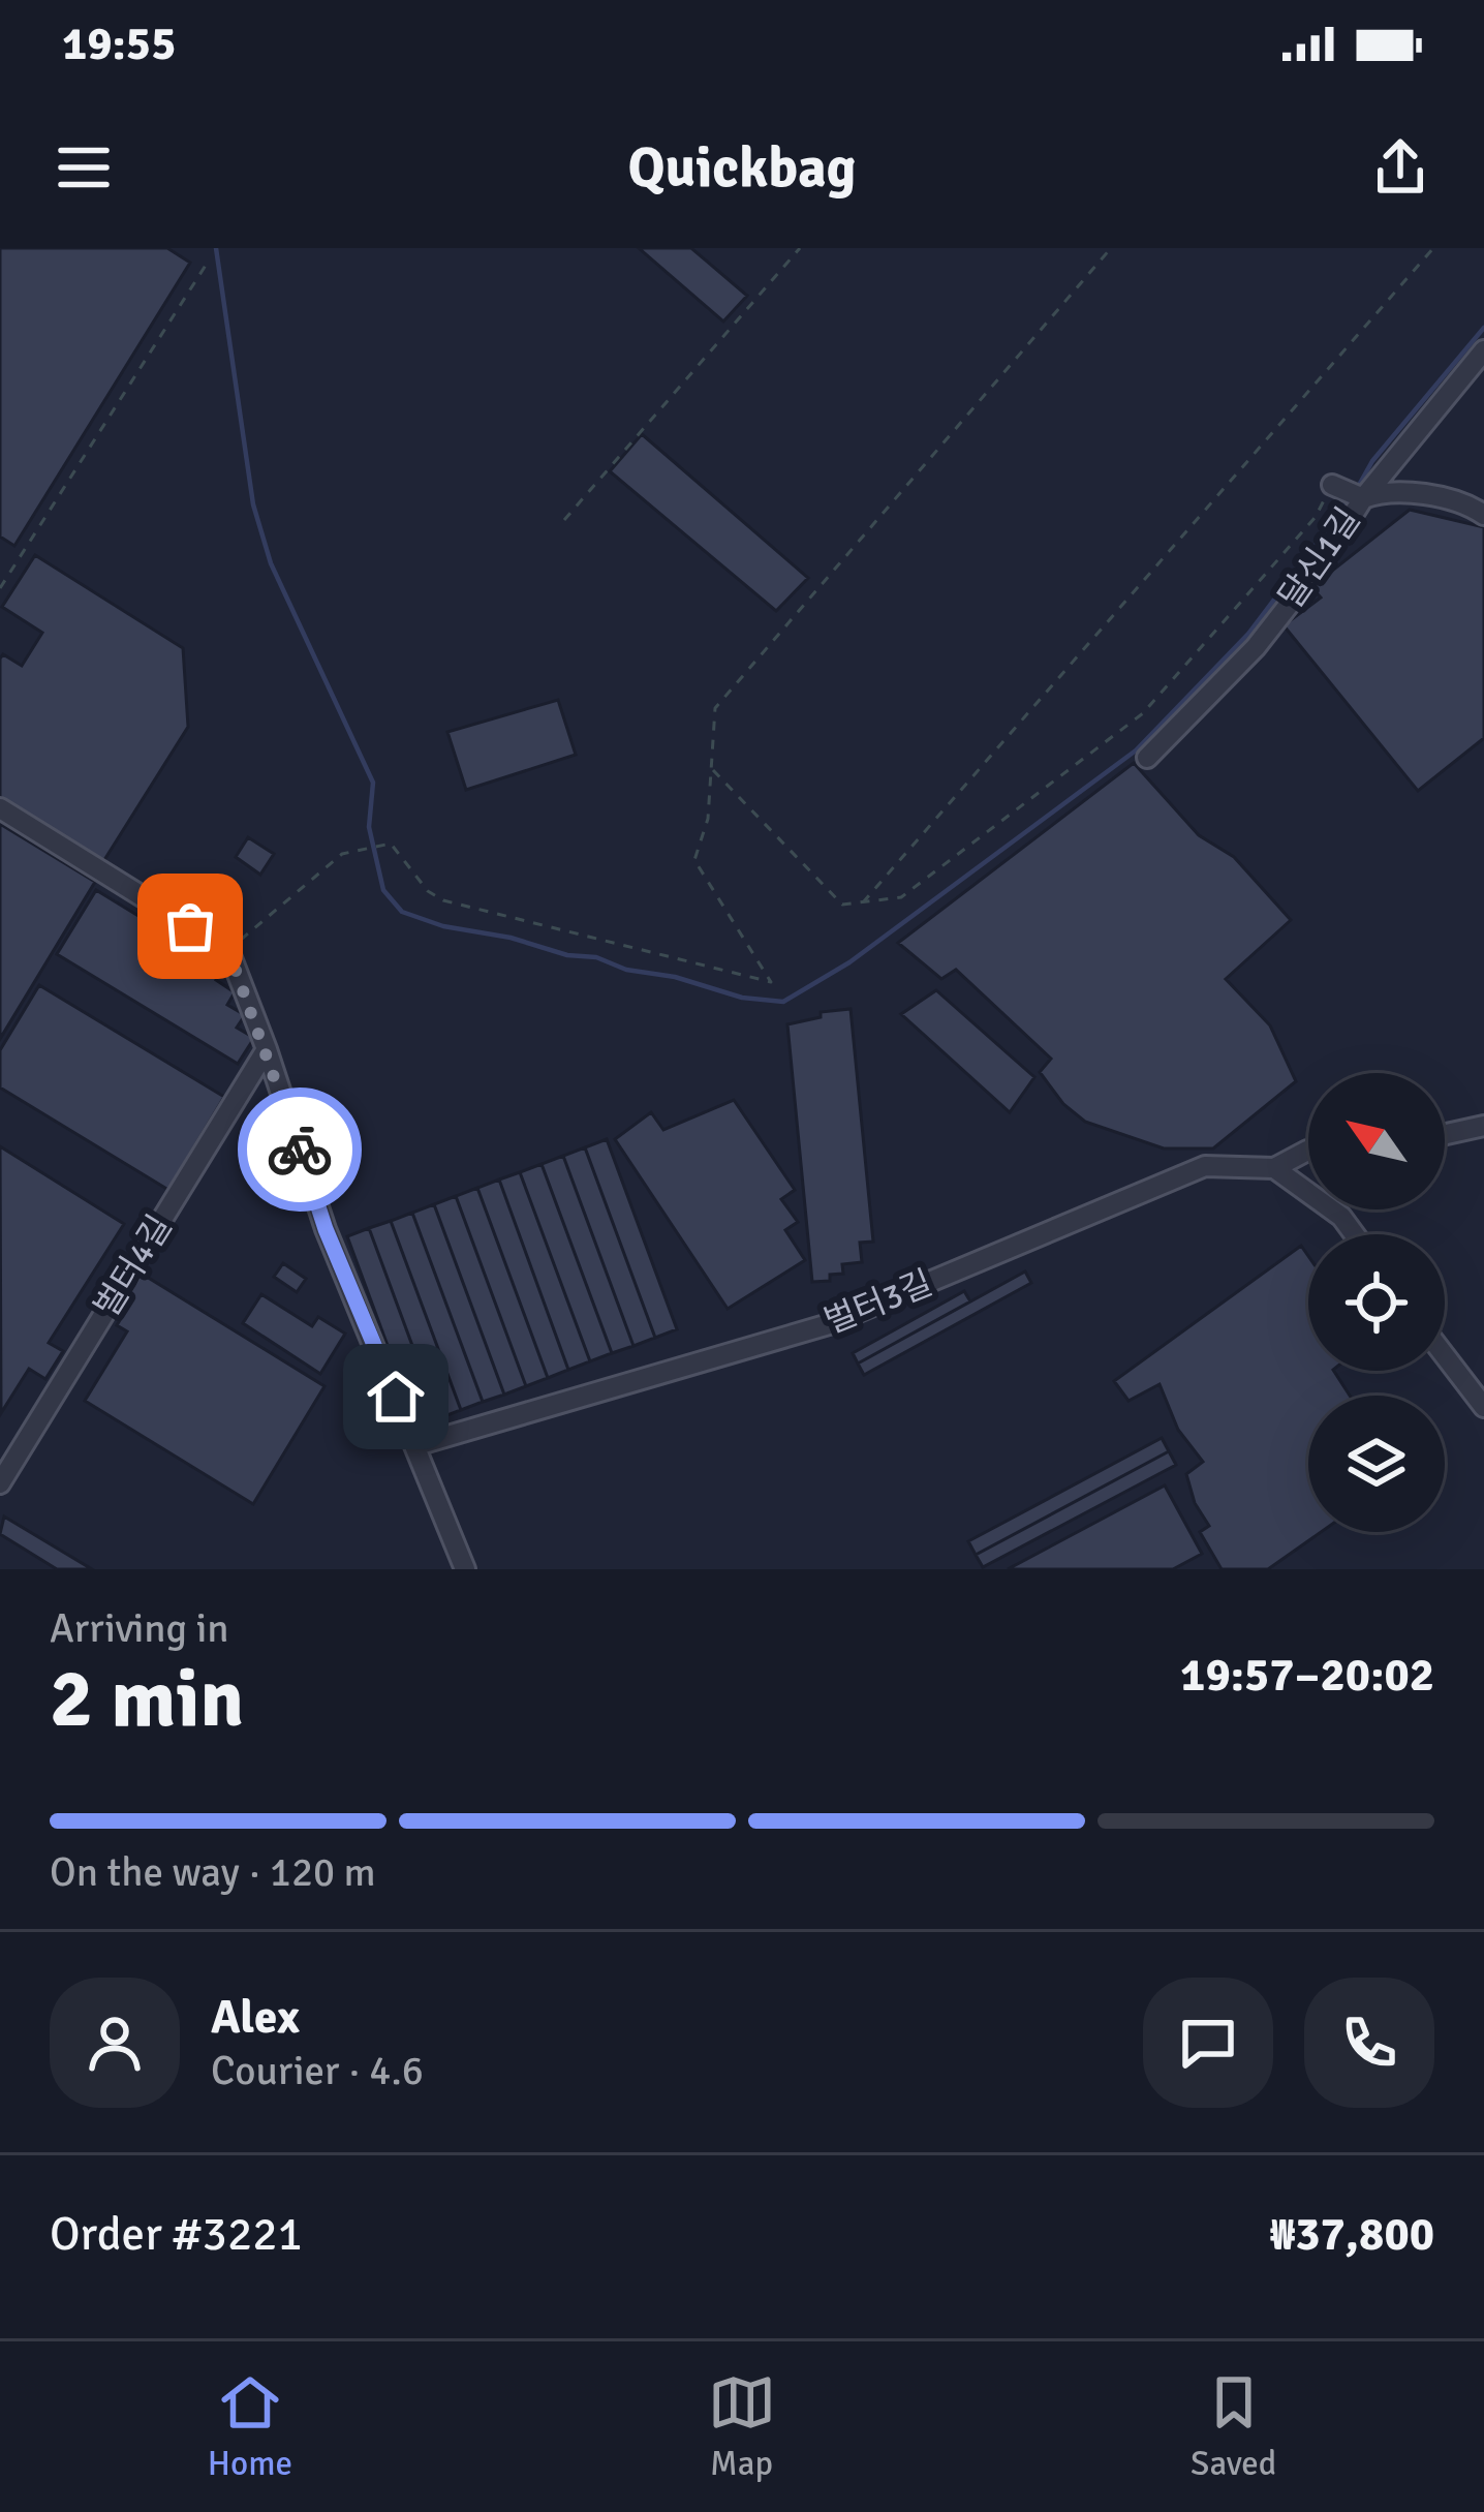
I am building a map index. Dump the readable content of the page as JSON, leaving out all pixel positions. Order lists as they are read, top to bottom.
{
  "streets": {
    "street": ["달신1길", "벌터4길", "벌터3길"]
  },
  "north": "top left",
  "page": {
    "status": "19:55",
    "header": "Quickbag",
    "heading": ["2 min", "Arriving in", "19:57–20:02"],
    "panel": [
      "Alex",
      "Courier · 4.6",
      "Order #3221",
      "₩37,800"
    ],
    "bar": "On the way · 120 m",
    "tabs": ["Home", "Map", "Saved"]
  }
}
